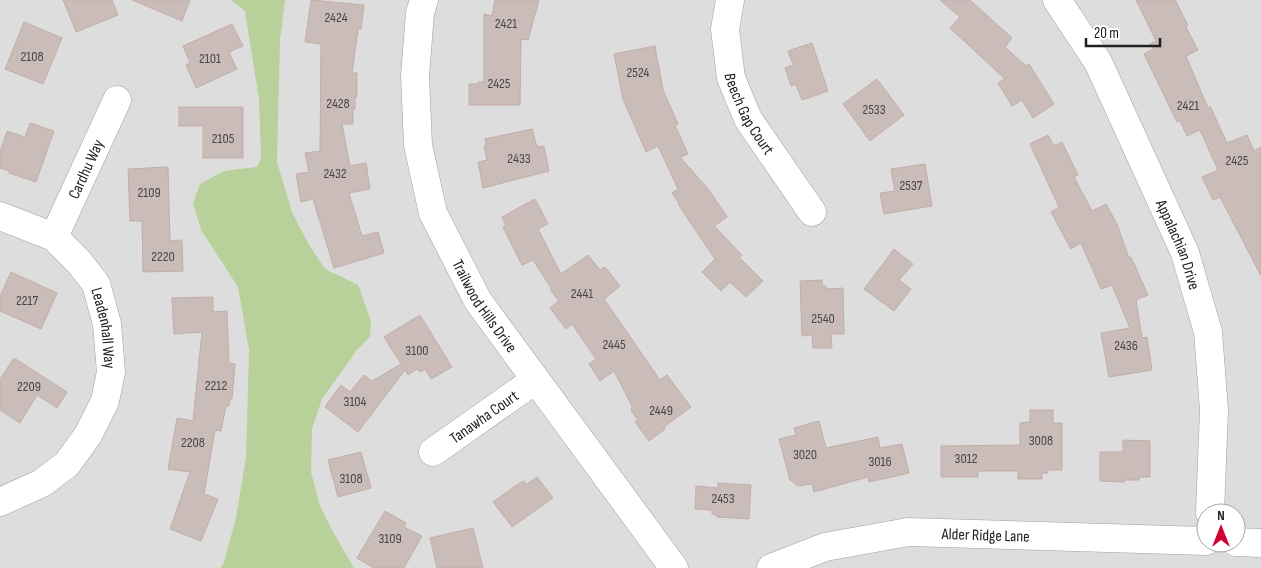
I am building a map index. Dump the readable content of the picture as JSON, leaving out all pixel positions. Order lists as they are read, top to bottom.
{
  "streets": {
    "street": [
      "Beech Gap Court",
      "Cardhu Way",
      "Appalachian Drive",
      "Trailwood Hills Drive",
      "Leadenhall Way",
      "Tanawha Court",
      "Alder Ridge Lane"
    ]
  },
  "crossings": [
    ["Cardhu Way", "Leadenhall Way"],
    ["Trailwood Hills Drive", "Tanawha Court"]
  ],
  "house_numbers": [
    "2424",
    "2421",
    "2108",
    "2101",
    "2524",
    "2425",
    "2428",
    "2421",
    "2533",
    "2105",
    "2433",
    "2425",
    "2432",
    "2537",
    "2109",
    "2220",
    "2441",
    "2217",
    "2540",
    "2445",
    "2436",
    "3100",
    "2212",
    "2209",
    "3104",
    "2449",
    "3008",
    "2208",
    "3020",
    "3012",
    "3016",
    "3108",
    "2453",
    "3109"
  ],
  "scale_bar": "20 m",
  "north": "top"
}
